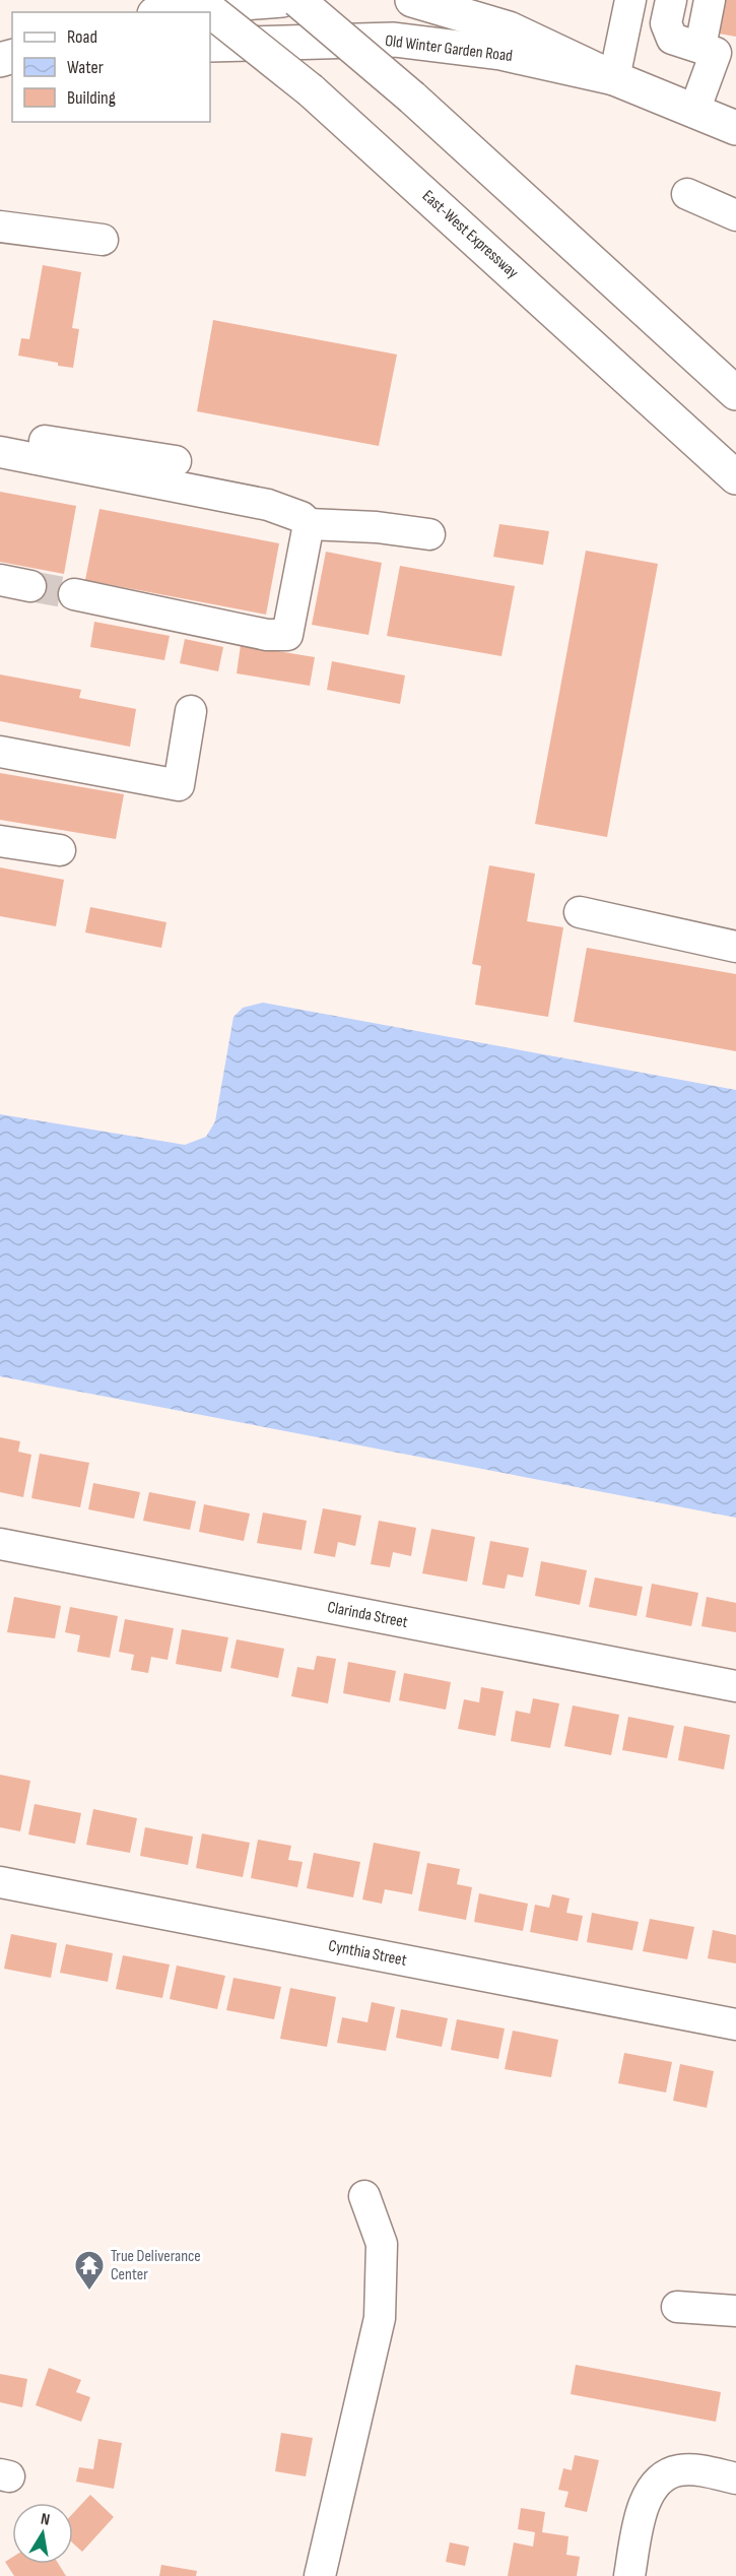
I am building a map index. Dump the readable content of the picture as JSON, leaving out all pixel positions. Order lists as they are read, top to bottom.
{
  "streets": {
    "main road": ["Old Winter Garden Road", "East-West Expressway"],
    "street": ["Clarinda Street", "Cynthia Street"]
  },
  "places": {
    "temple": ["True Deliverance Center"]
  },
  "legend": ["Road", "Water", "Building"],
  "north": "top"
}
